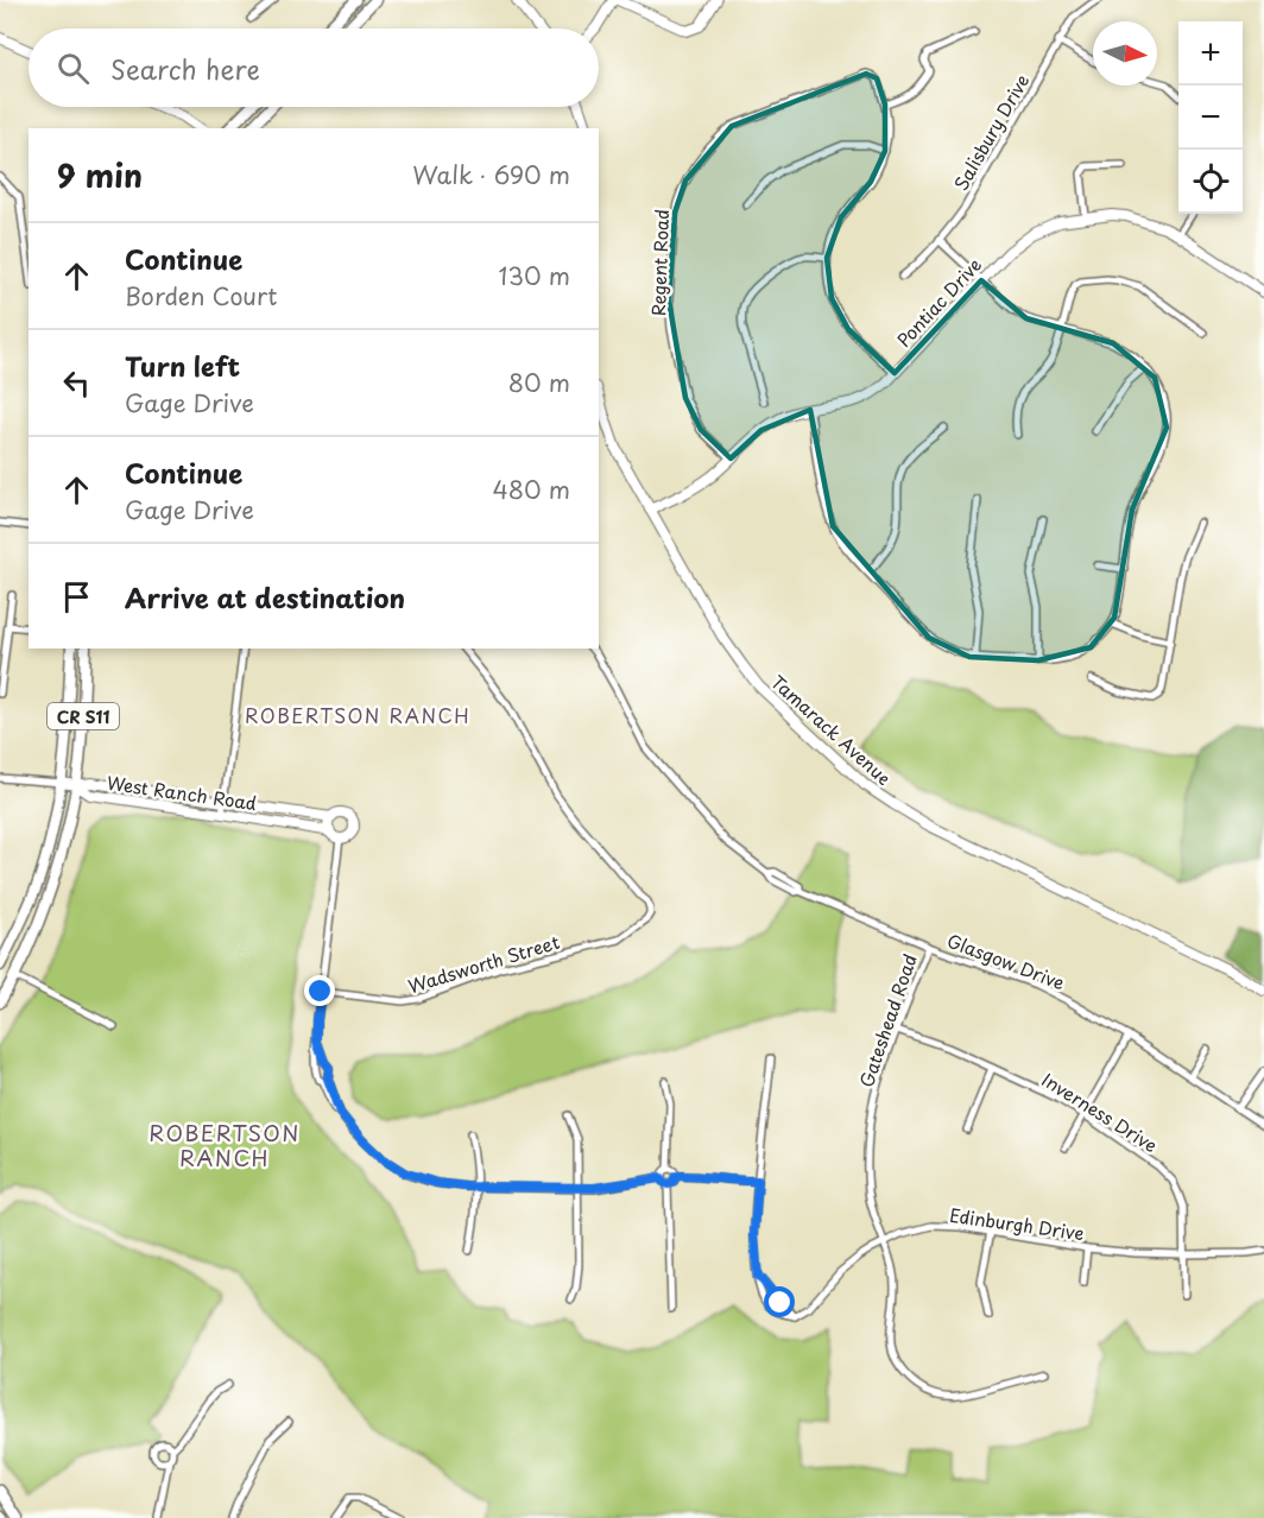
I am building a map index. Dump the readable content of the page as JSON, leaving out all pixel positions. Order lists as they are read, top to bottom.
{
  "streets": {
    "main road": [
      "Pontiac Drive",
      "CR S11",
      "Tamarack Avenue",
      "West Ranch Road"
    ],
    "street": [
      "Salisbury Drive",
      "Regent Road",
      "Glasgow Drive",
      "Wadsworth Street",
      "Gateshead Road",
      "Inverness Drive",
      "Edinburgh Drive"
    ]
  },
  "crossings": [
    ["Regent Road", "Pontiac Drive"],
    ["Pontiac Drive", "Tamarack Avenue"],
    ["CR S11", "West Ranch Road"],
    ["Glasgow Drive", "Gateshead Road"],
    ["Gateshead Road", "Inverness Drive"],
    ["Gateshead Road", "Edinburgh Drive"],
    ["Inverness Drive", "Edinburgh Drive"]
  ],
  "districts": ["ROBERTSON RANCH", "ROBERTSON RANCH"],
  "north": "right",
  "page": {
    "map_buttons": ["+", "−"],
    "search": "Search here",
    "heading": ["9 min", "Walk · 690 m"],
    "list": [
      ["Continue", "Borden Court", "130 m"],
      ["Turn left", "Gage Drive", "80 m"],
      ["Continue", "Gage Drive", "480 m"],
      "Arrive at destination"
    ]
  }
}
